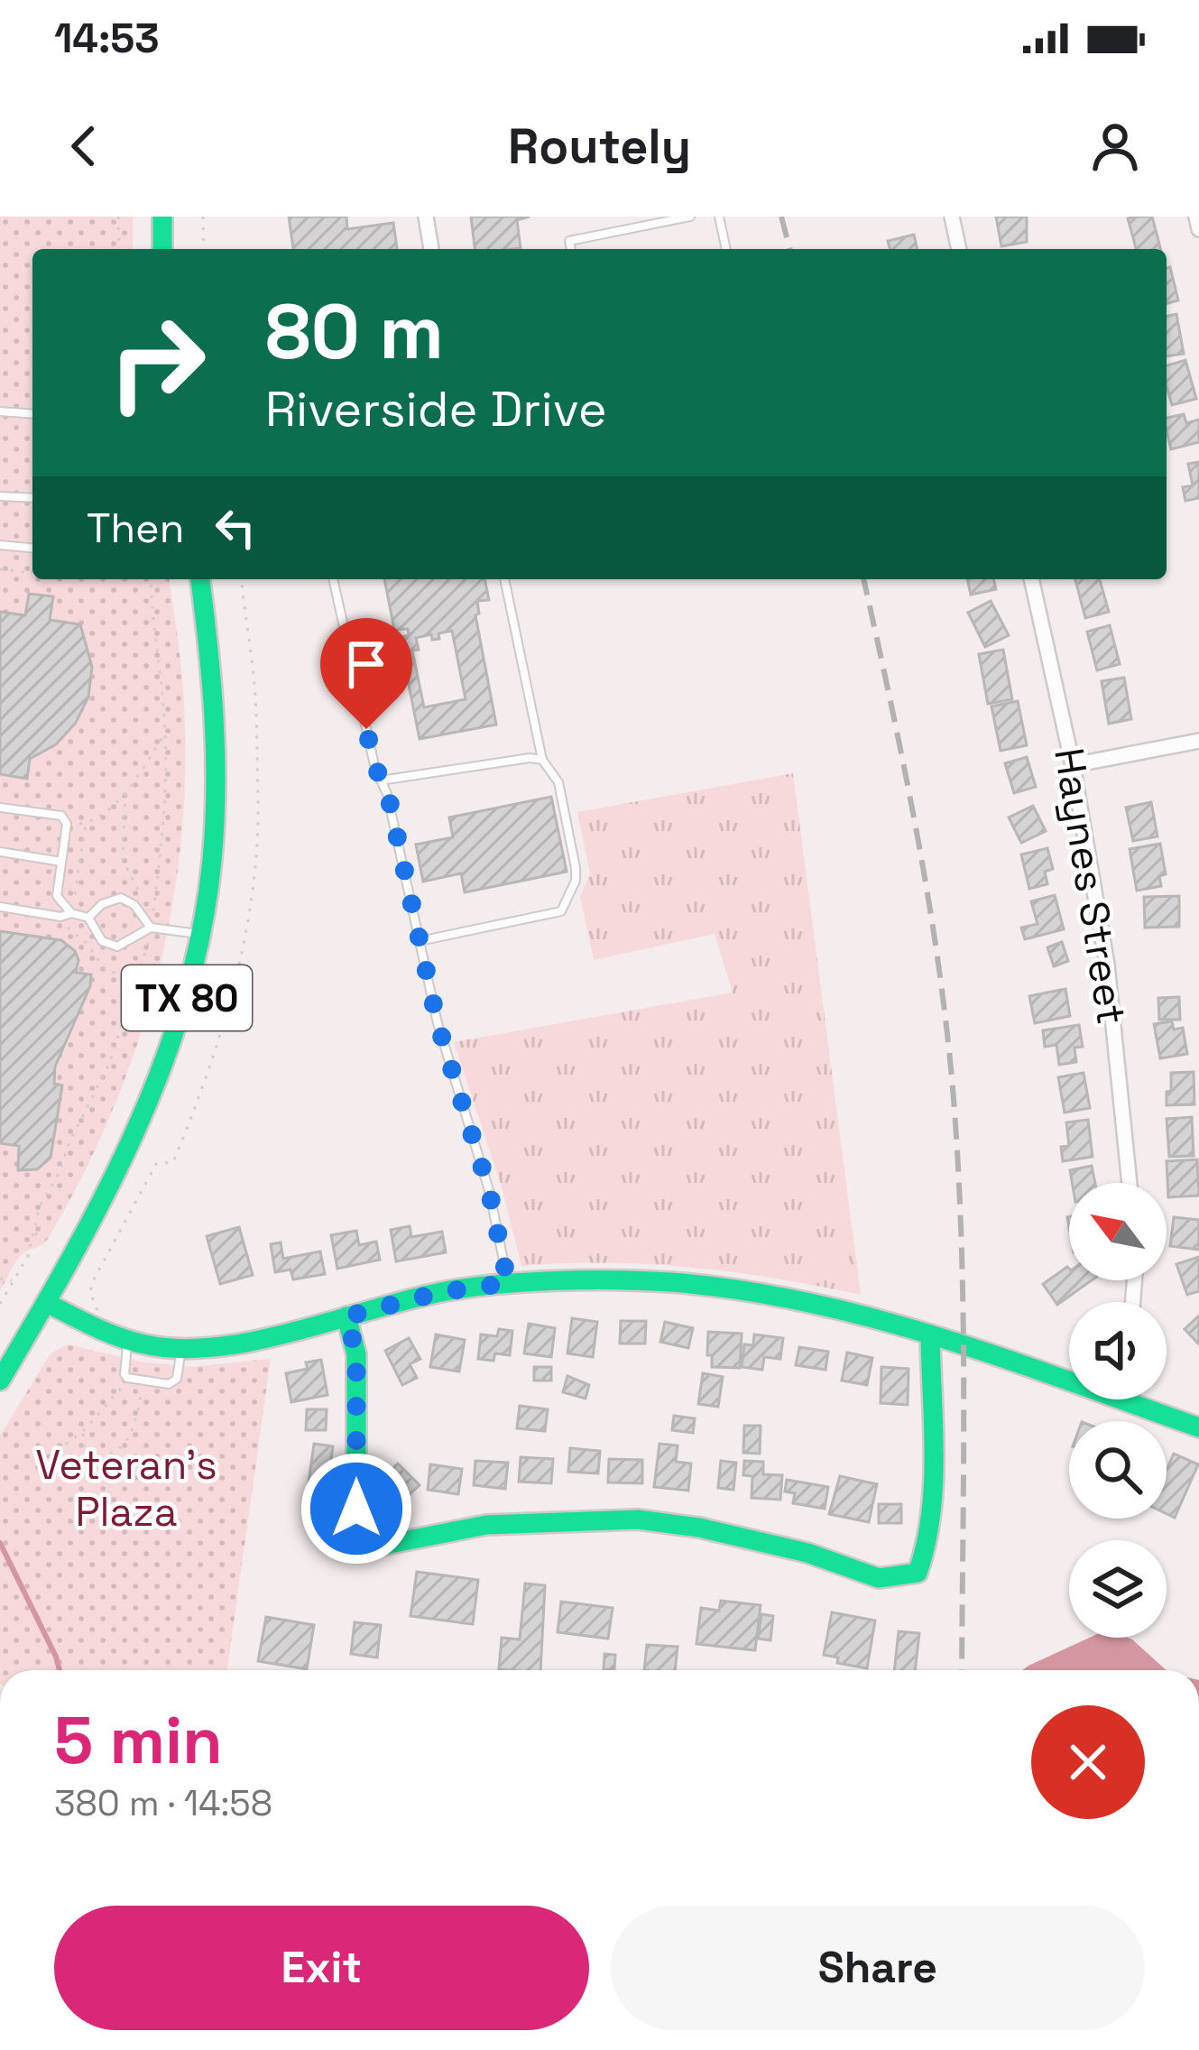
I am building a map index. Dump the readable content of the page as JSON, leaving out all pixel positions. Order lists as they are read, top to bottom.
{
  "streets": {
    "street": ["Haynes Street", "TX 80"]
  },
  "parks": ["Veteran's Plaza"],
  "north": "top left",
  "page": {
    "status": "14:53",
    "header": "Routely",
    "turn": ["80 m", "Riverside Drive"],
    "then": "Then",
    "heading": ["5 min", "380 m · 14:58"],
    "buttons": ["Exit", "Share"]
  }
}
